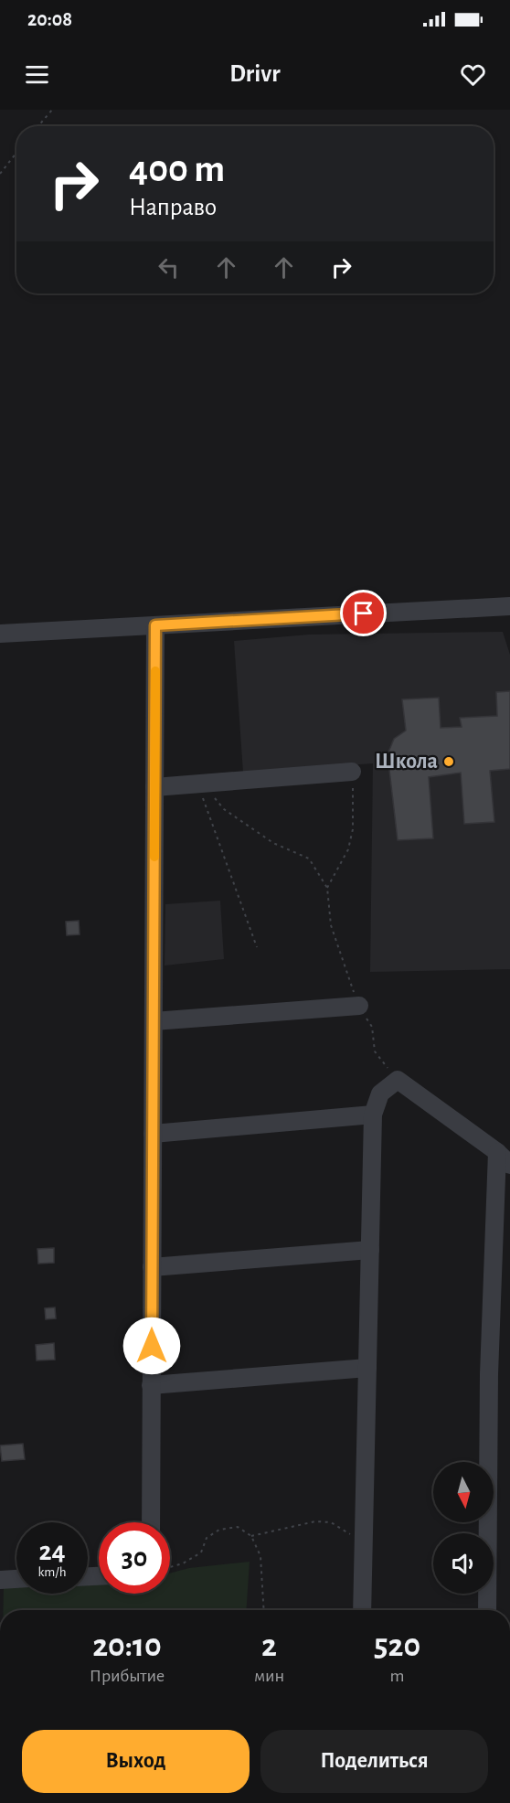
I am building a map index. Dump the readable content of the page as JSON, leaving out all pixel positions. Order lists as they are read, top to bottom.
{
  "places": ["Школа"],
  "north": "bottom",
  "page": {
    "status": "20:08",
    "header": "Drivr",
    "turn": ["400 m", "Направо"],
    "speed": "24 km/h",
    "limit": "30",
    "eta": [
      "20:10",
      "Прибытие",
      "2",
      "мин",
      "520",
      "m"
    ],
    "buttons": ["Выход", "Поделиться"]
  }
}
